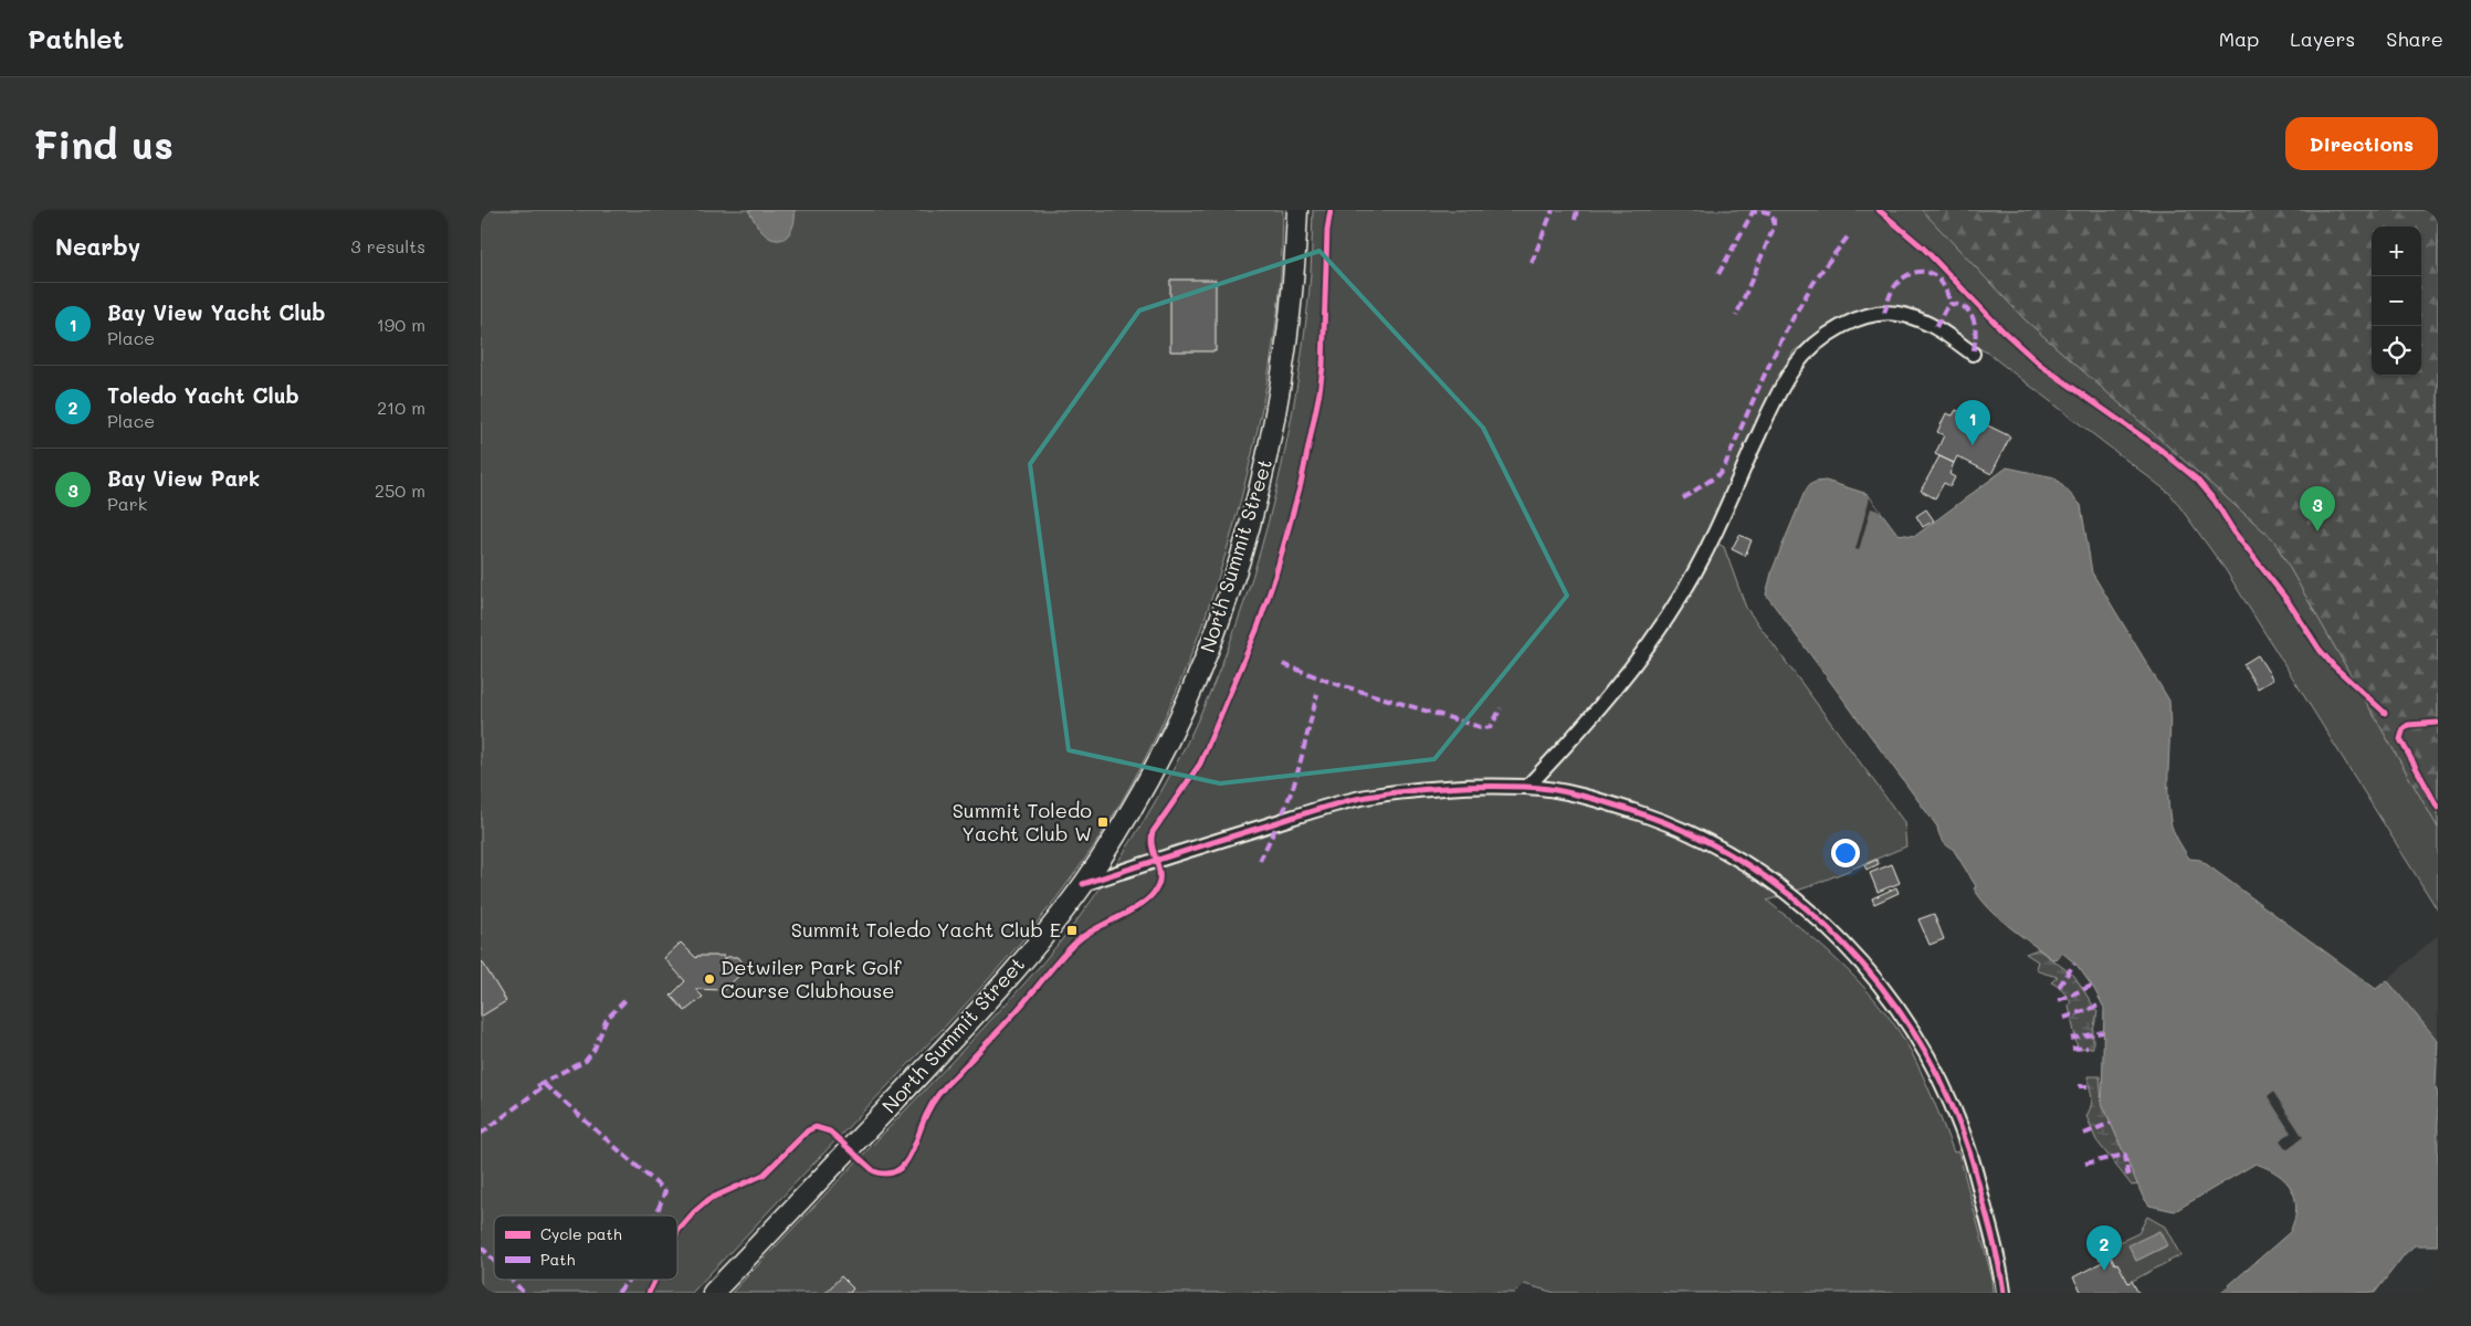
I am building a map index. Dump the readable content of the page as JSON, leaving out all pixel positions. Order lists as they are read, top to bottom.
{
  "streets": {
    "main road": ["North Summit Street"]
  },
  "places": {
    "transit": ["Summit Toledo Yacht Club W", "Summit Toledo Yacht Club E"],
    "other": ["Detwiler Park Golf Course Clubhouse"]
  },
  "legend": ["Cycle path", "Path"],
  "page": {
    "header": "Pathlet",
    "nav": ["Map", "Layers", "Share"],
    "buttons": "Directions",
    "title": "Find us",
    "heading": ["Nearby", "3 results"],
    "map_buttons": ["+", "−"],
    "list": [
      {
        "mark": "1",
        "name": "Bay View Yacht Club",
        "note": "Place",
        "value": "190 m"
      },
      {
        "mark": "2",
        "name": "Toledo Yacht Club",
        "note": "Place",
        "value": "210 m"
      },
      {
        "mark": "3",
        "name": "Bay View Park",
        "note": "Park",
        "value": "250 m"
      }
    ],
    "pins": ["1", "3", "2"]
  }
}
